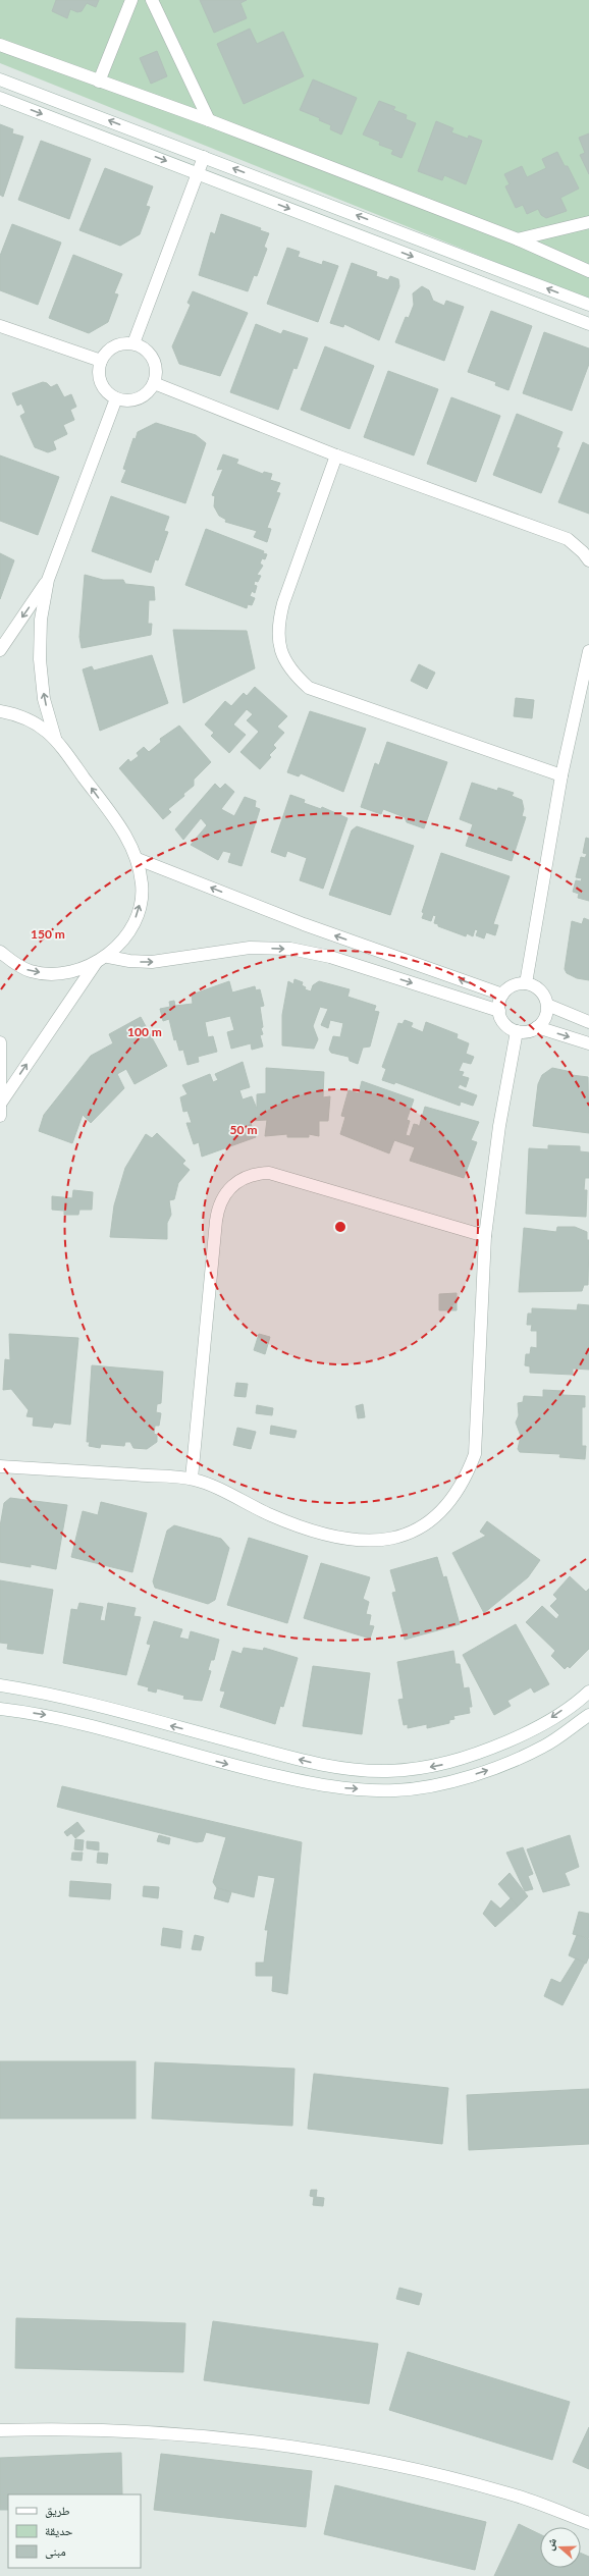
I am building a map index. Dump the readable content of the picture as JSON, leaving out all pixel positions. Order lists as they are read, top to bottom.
{
  "legend": ["طريق", "حديقة", "مبنى"],
  "north": "left",
  "rings": ["150 m", "100 m", "50 m"]
}
